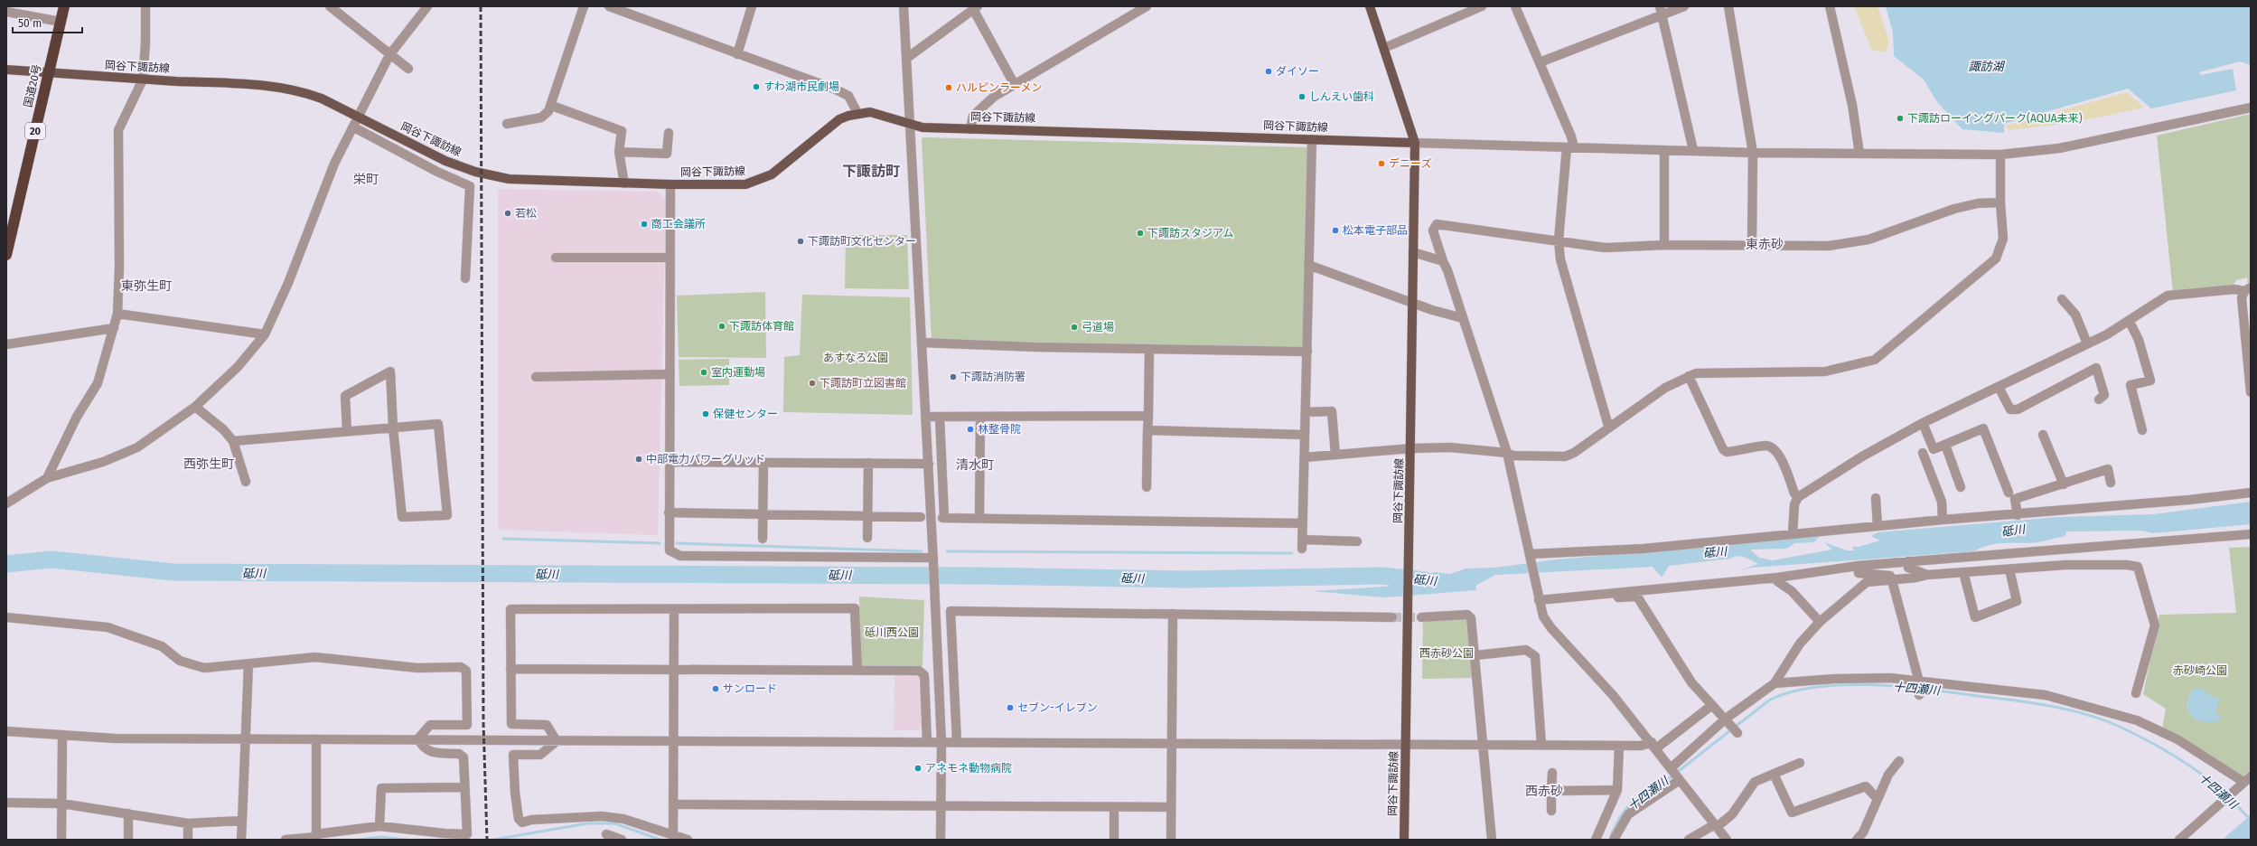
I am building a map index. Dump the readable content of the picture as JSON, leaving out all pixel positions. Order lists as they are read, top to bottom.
{
  "streets": {
    "highway": ["国道20号", "20"],
    "main road": ["岡谷下諏訪線"]
  },
  "crossings": [
    ["岡谷下諏訪線", "国道20号"]
  ],
  "districts": [
    "下諏訪町",
    "栄町",
    "東赤砂",
    "東弥生町",
    "西弥生町",
    "清水町",
    "西赤砂"
  ],
  "water": ["諏訪湖", "砥川", "十四瀬川"],
  "parks": [
    "あすなろ公園",
    "砥川西公園",
    "西赤砂公園",
    "赤砂崎公園"
  ],
  "places": [
    "ダイソー",
    "すわ湖市民劇場",
    "ハルピンラーメン",
    "しんえい歯科",
    "下諏訪ローイングパーク(AQUA未来)",
    "デニーズ",
    "若松",
    "商工会議所",
    "松本電子部品",
    "下諏訪スタジアム",
    "下諏訪町文化センター",
    "下諏訪体育館",
    "弓道場",
    "室内運動場",
    "下諏訪消防署",
    "下諏訪町立図書館",
    "保健センター",
    "林整骨院",
    "中部電力パワーグリッド",
    "サンロード",
    "セブン-イレブン",
    "アネモネ動物病院"
  ],
  "scale_bar": "50 m"
}
